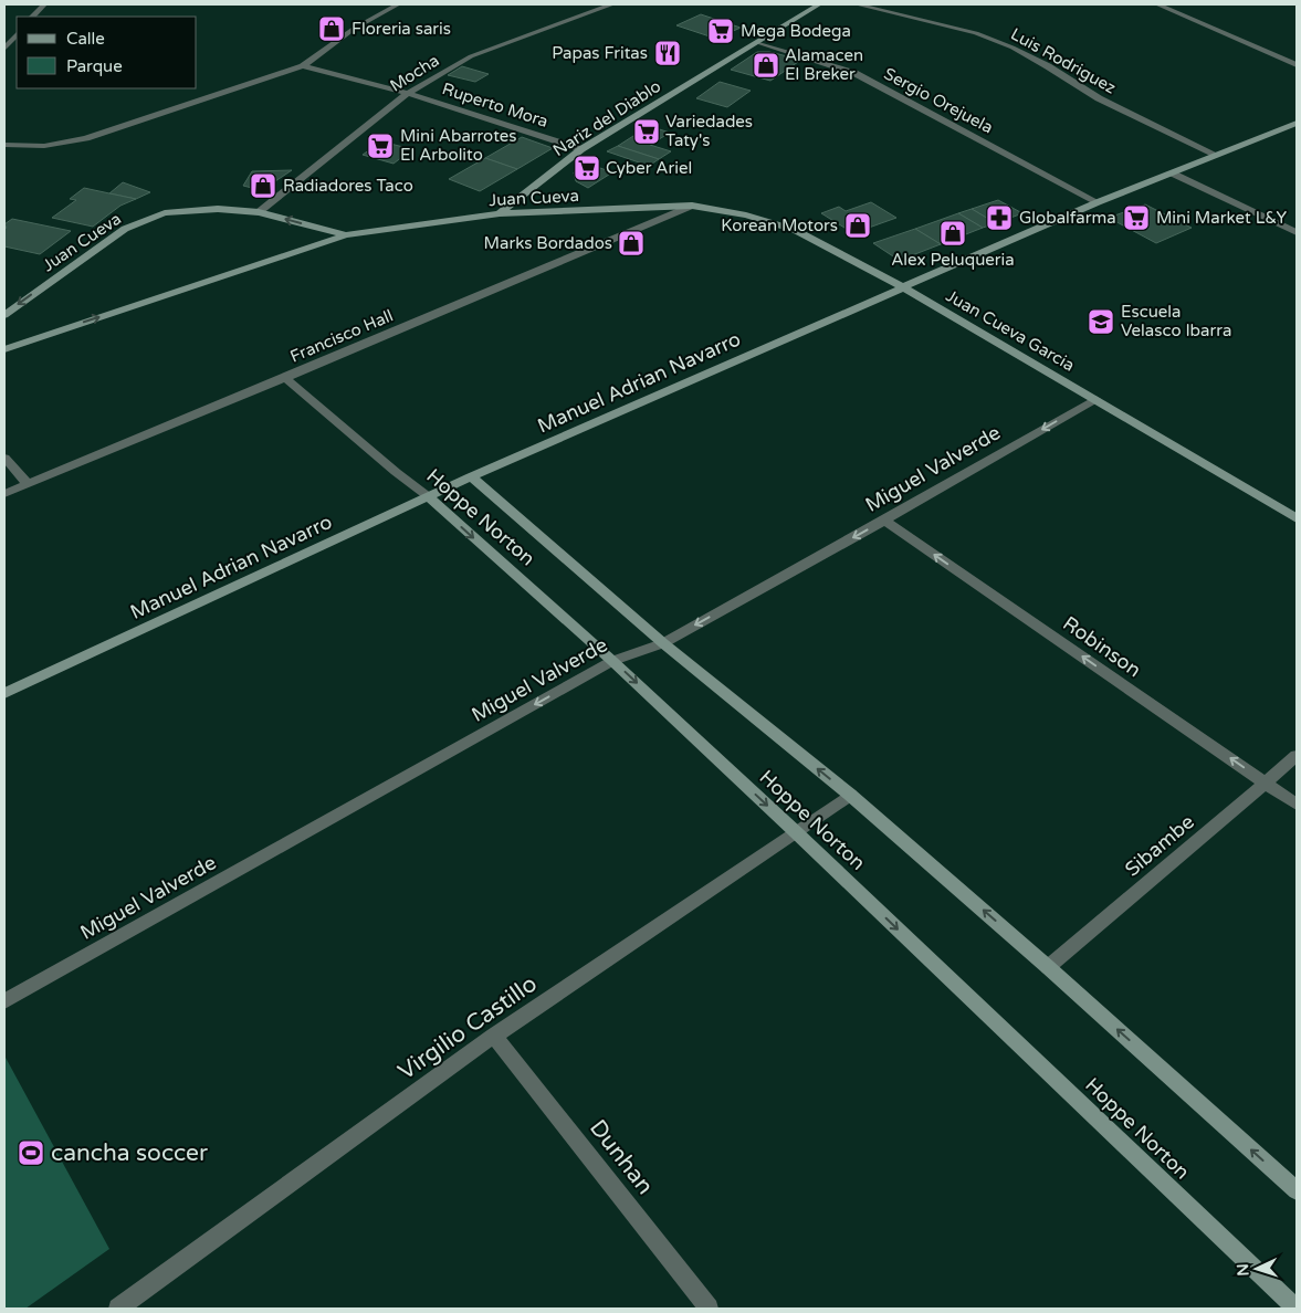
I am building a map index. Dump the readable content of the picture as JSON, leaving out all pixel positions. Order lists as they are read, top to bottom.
{
  "streets": {
    "street": [
      "Luis Rodriguez",
      "Mocha",
      "Sergio Orejuela",
      "Ruperto Mora",
      "Nariz del Diablo",
      "Juan Cueva",
      "Juan Cueva Garcia",
      "Francisco Hall",
      "Manuel Adrian Navarro",
      "Miguel Valverde",
      "Hoppe Norton",
      "Robinson",
      "Sibambe",
      "Virgilio Castillo",
      "Dunhan"
    ]
  },
  "crossings": [
    ["Luis Rodriguez", "Manuel Adrian Navarro"],
    ["Mocha", "Ruperto Mora"],
    ["Mocha", "Juan Cueva"],
    ["Sergio Orejuela", "Nariz del Diablo"],
    ["Sergio Orejuela", "Manuel Adrian Navarro"],
    ["Ruperto Mora", "Nariz del Diablo"],
    ["Nariz del Diablo", "Juan Cueva"],
    ["Juan Cueva", "Juan Cueva Garcia"],
    ["Juan Cueva", "Francisco Hall"],
    ["Juan Cueva Garcia", "Francisco Hall"],
    ["Juan Cueva Garcia", "Manuel Adrian Navarro"],
    ["Juan Cueva Garcia", "Miguel Valverde"],
    ["Francisco Hall", "Hoppe Norton"],
    ["Manuel Adrian Navarro", "Hoppe Norton"],
    ["Miguel Valverde", "Hoppe Norton"],
    ["Miguel Valverde", "Robinson"],
    ["Hoppe Norton", "Sibambe"],
    ["Hoppe Norton", "Virgilio Castillo"],
    ["Robinson", "Sibambe"],
    ["Virgilio Castillo", "Dunhan"]
  ],
  "one_way": ["Miguel Valverde", "Robinson"],
  "places": {
    "shop": [
      "Floreria saris",
      "Alamacen El Breker",
      "Radiadores Taco",
      "Korean Motors",
      "Alex Peluqueria",
      "Marks Bordados"
    ],
    "supermarket": [
      "Mega Bodega",
      "Variedades Taty's",
      "Mini Abarrotes El Arbolito",
      "Cyber Ariel",
      "Mini Market L&Y"
    ],
    "restaurant": ["Papas Fritas"],
    "pharmacy": ["Globalfarma"],
    "school or university": ["Escuela Velasco Ibarra"],
    "sports": ["cancha soccer"]
  },
  "legend": ["Calle", "Parque"],
  "north": "left"
}
